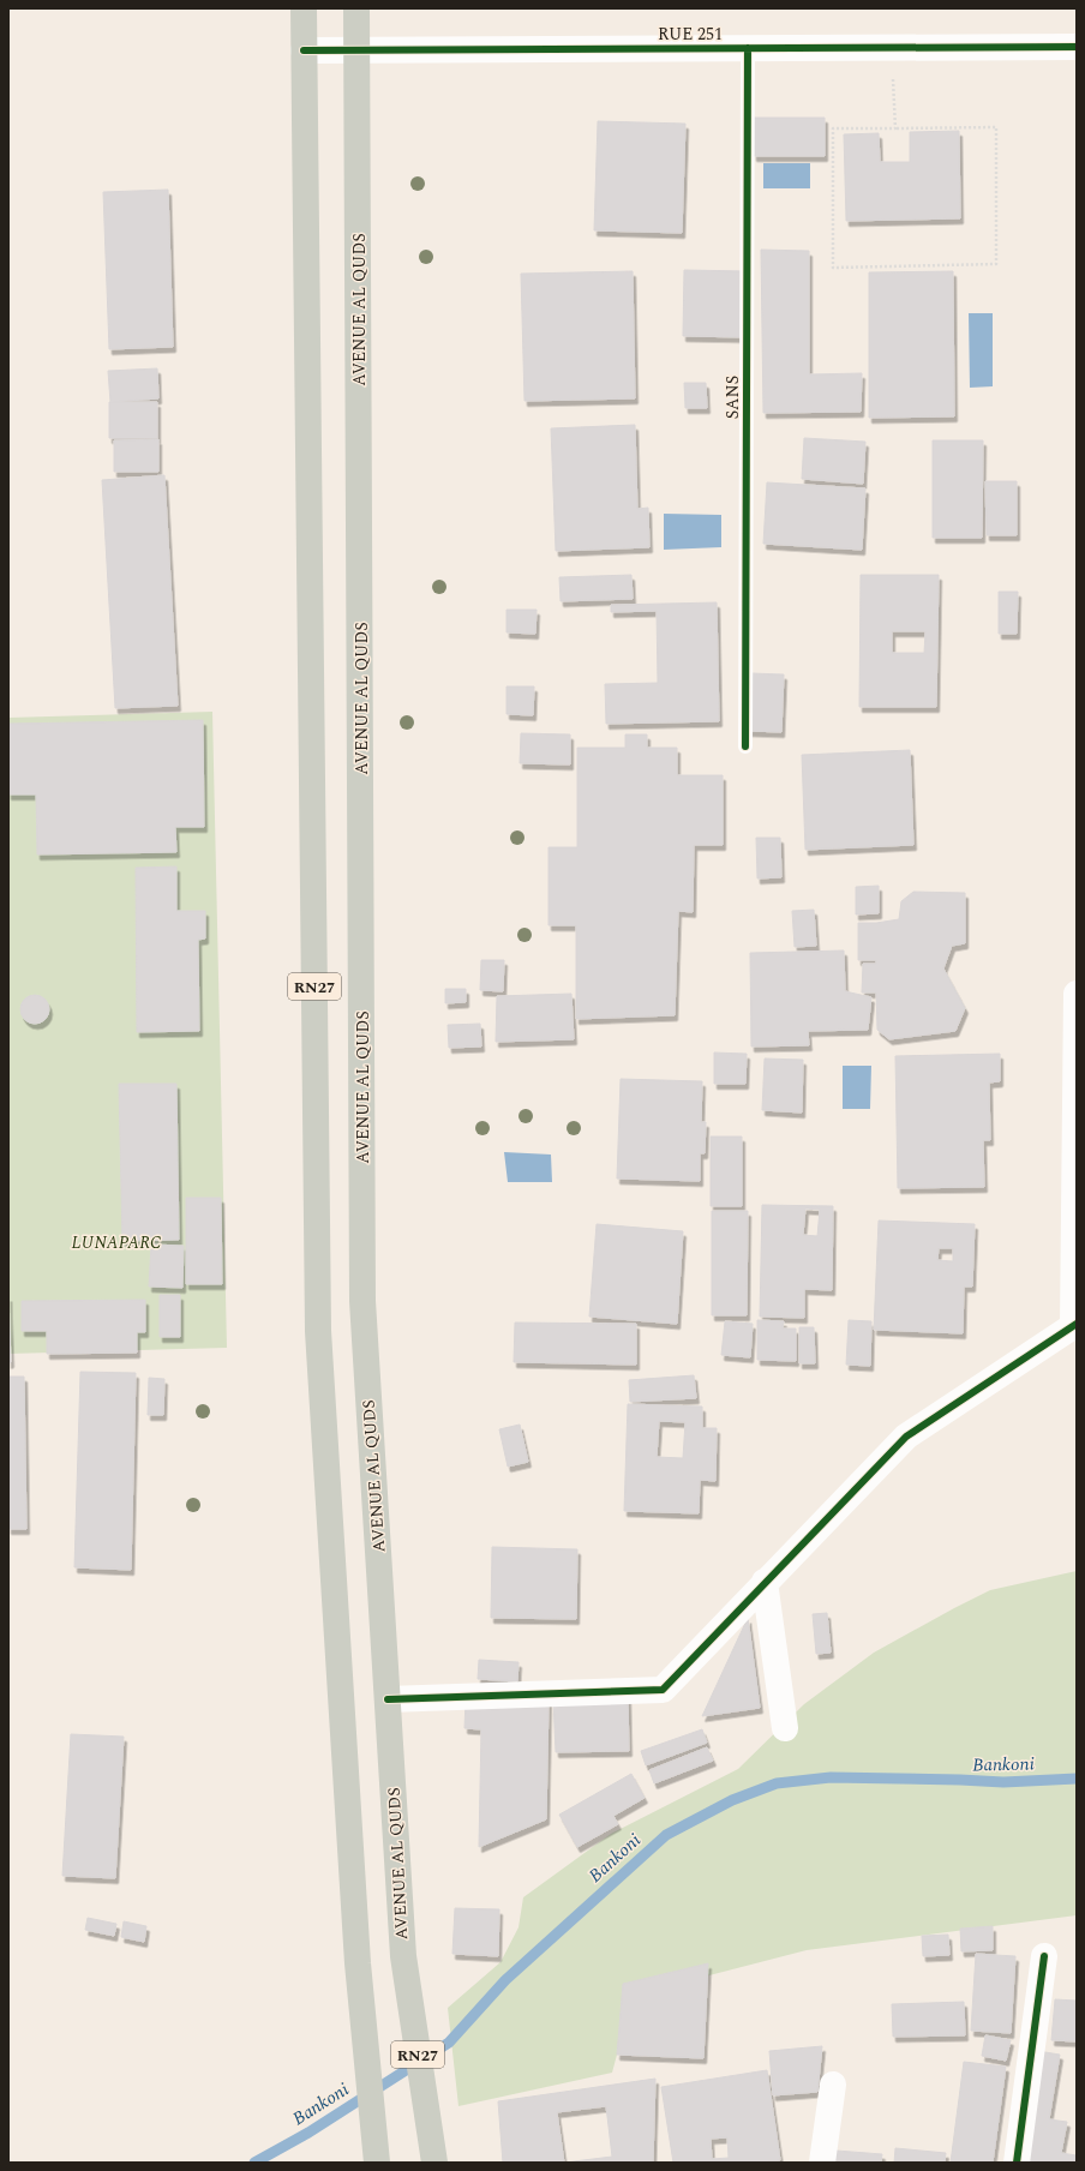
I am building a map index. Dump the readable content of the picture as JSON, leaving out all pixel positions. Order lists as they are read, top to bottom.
{
  "streets": {
    "main road": ["AVENUE AL QUDS", "RN27"],
    "street": ["RUE 251"],
    "lane": ["SANS"]
  },
  "crossings": [
    ["RUE 251", "AVENUE AL QUDS"],
    ["RUE 251", "SANS"],
    ["RUE 251", "RN27"]
  ],
  "water": ["Bankoni"],
  "parks": ["LUNAPARC"]
}
